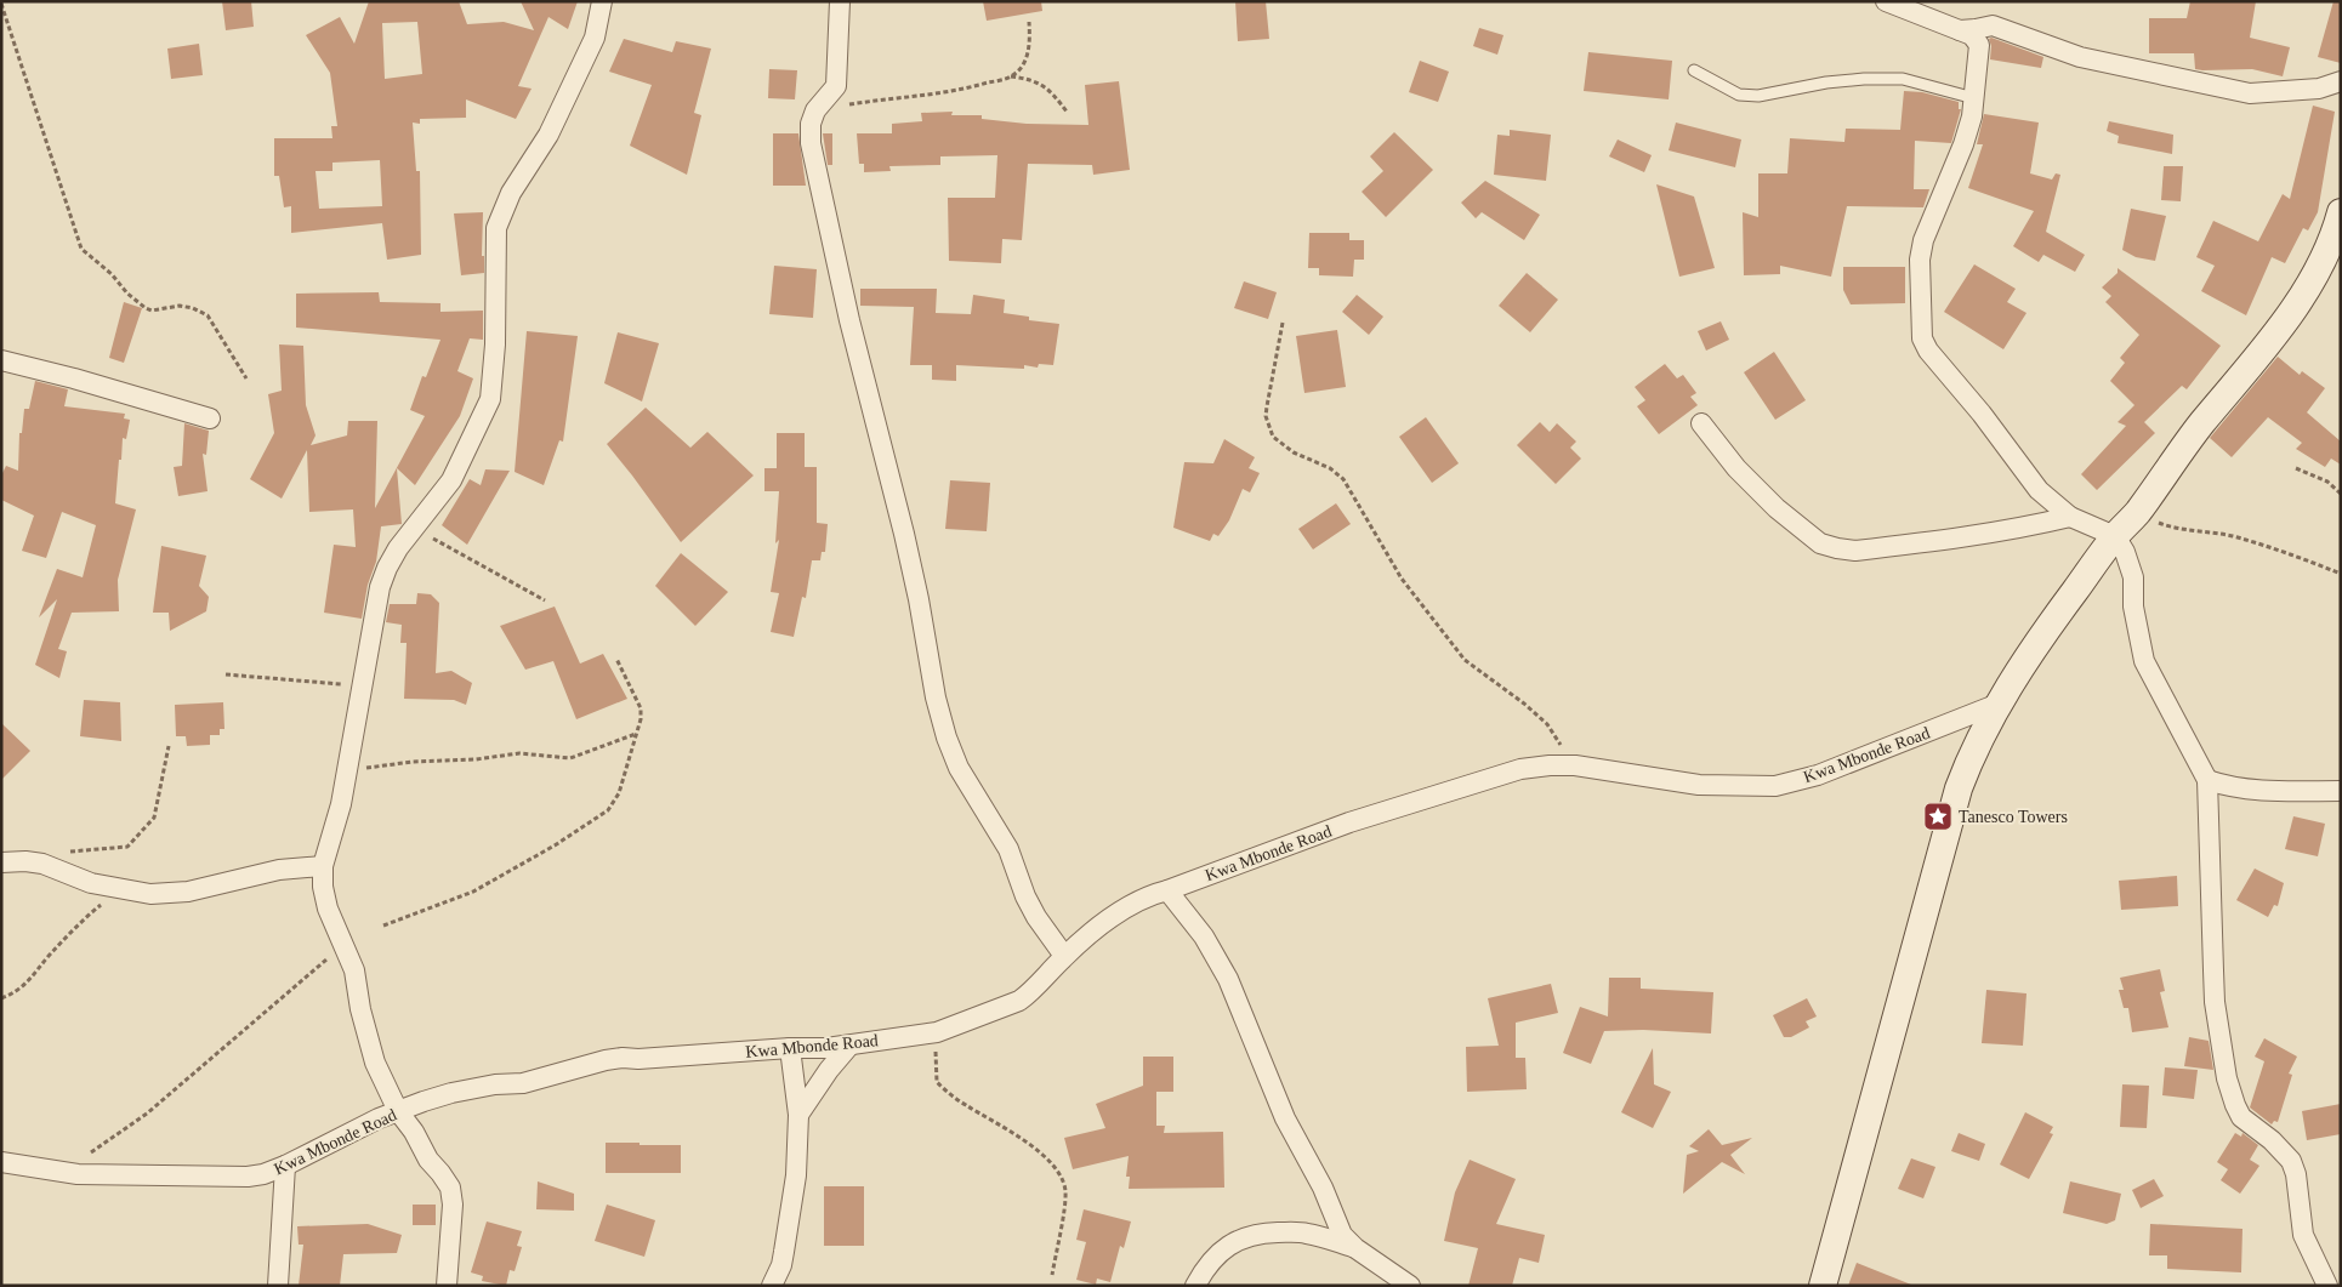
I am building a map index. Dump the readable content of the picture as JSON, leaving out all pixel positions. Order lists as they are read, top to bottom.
{
  "streets": {
    "street": ["Kwa Mbonde Road"]
  },
  "places": {
    "place": ["Tanesco Towers"]
  }
}
